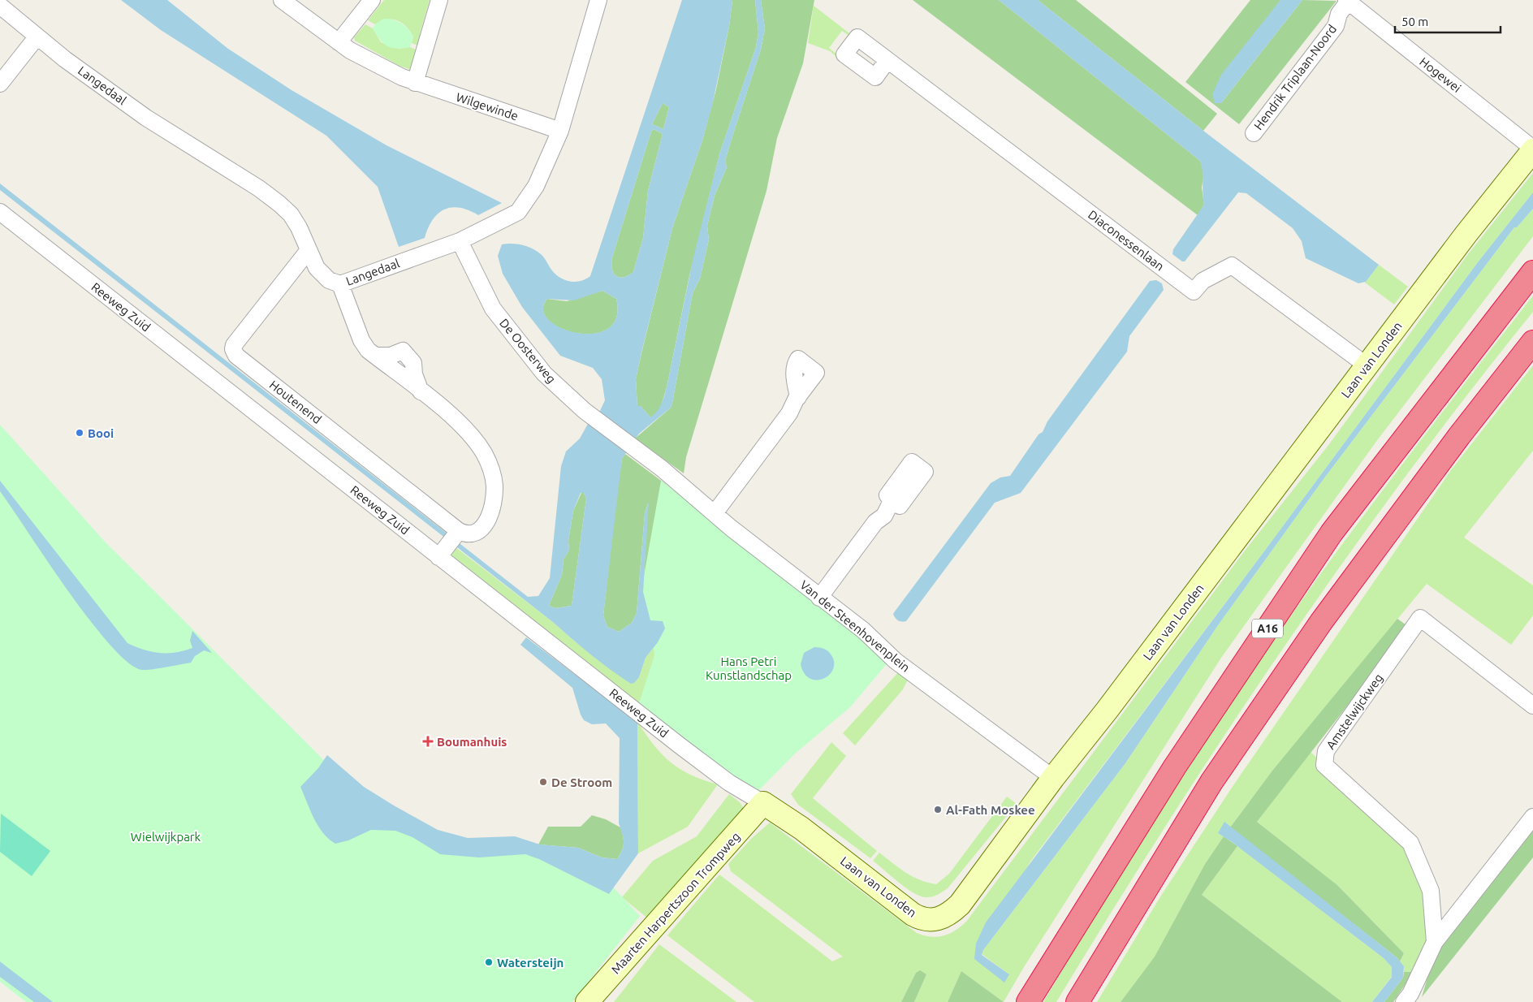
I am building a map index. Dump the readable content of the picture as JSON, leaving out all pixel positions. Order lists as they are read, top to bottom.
{
  "streets": {
    "highway": ["A16"],
    "street": [
      "Hogewei",
      "Hendrik Triplaan-Noord",
      "Langedaal",
      "Wilgewinde",
      "Diaconessenlaan",
      "Reeweg Zuid",
      "De Oosterweg",
      "Laan van Londen",
      "Houtenend",
      "Van der Steenhovenplein",
      "Amstelwijckweg",
      "Maarten Harpertszoon Trompweg"
    ]
  },
  "crossings": [
    ["Hogewei", "Hendrik Triplaan-Noord"],
    ["Hogewei", "Laan van Londen"],
    ["Langedaal", "Wilgewinde"],
    ["Langedaal", "De Oosterweg"],
    ["Langedaal", "Houtenend"],
    ["Diaconessenlaan", "Laan van Londen"],
    ["Reeweg Zuid", "Laan van Londen"],
    ["Reeweg Zuid", "Maarten Harpertszoon Trompweg"],
    ["De Oosterweg", "Van der Steenhovenplein"],
    ["Laan van Londen", "Van der Steenhovenplein"],
    ["Laan van Londen", "Maarten Harpertszoon Trompweg"]
  ],
  "parks": ["Hans Petri Kunstlandschap", "Wielwijkpark"],
  "places": {
    "other": [
      "Booi",
      "De Stroom",
      "Al-Fath Moskee",
      "Watersteijn"
    ],
    "health": ["Boumanhuis"]
  },
  "scale_bar": "50 m"
}
